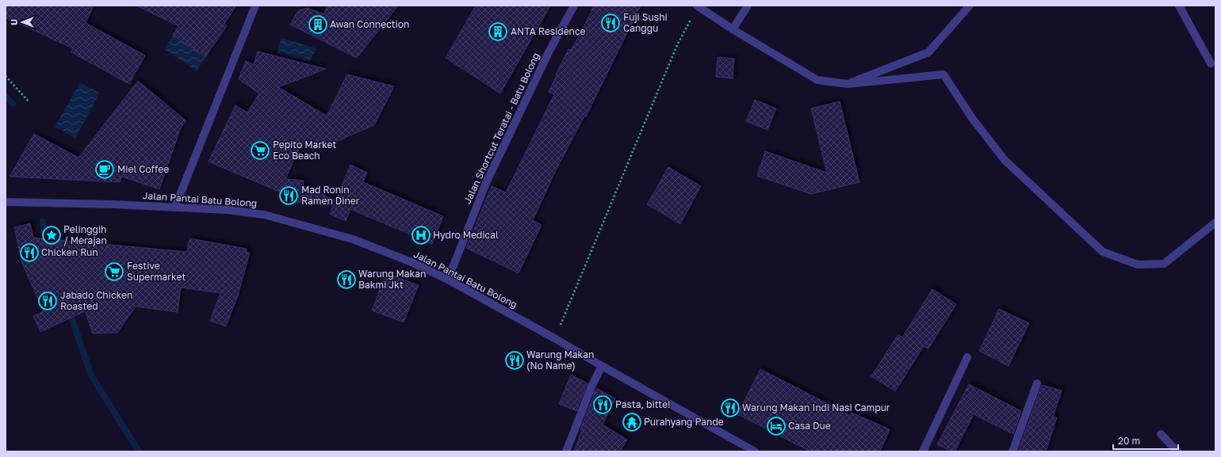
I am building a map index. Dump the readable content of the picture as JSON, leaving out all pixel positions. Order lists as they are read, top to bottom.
{
  "streets": {
    "street": ["Jalan Shortcut Teratai - Batu Bolong", "Jalan Pantai Batu Bolong"]
  },
  "crossings": [
    ["Jalan Shortcut Teratai - Batu Bolong", "Jalan Pantai Batu Bolong"]
  ],
  "places": {
    "restaurant": [
      "Fuji Sushi Canggu",
      "Mad Ronin Ramen Diner",
      "Chicken Run",
      "Warung Makan Bakmi Jkt",
      "Jabado Chicken Roasted",
      "Warung Makan (No Name)",
      "Pasta, bitte!",
      "Warung Makan Indi Nasi Campur"
    ],
    "building": ["Awan Connection", "ANTA Residence"],
    "supermarket": ["Pepito Market Eco Beach", "Festive Supermarket"],
    "cafe": ["Miel Coffee"],
    "place": ["Pelinggih / Merajan"],
    "hospital": ["Hydro Medical"],
    "temple": ["Purahyang Pande"],
    "hotel": ["Casa Due"]
  },
  "scale_bar": "20 m",
  "north": "left"
}
